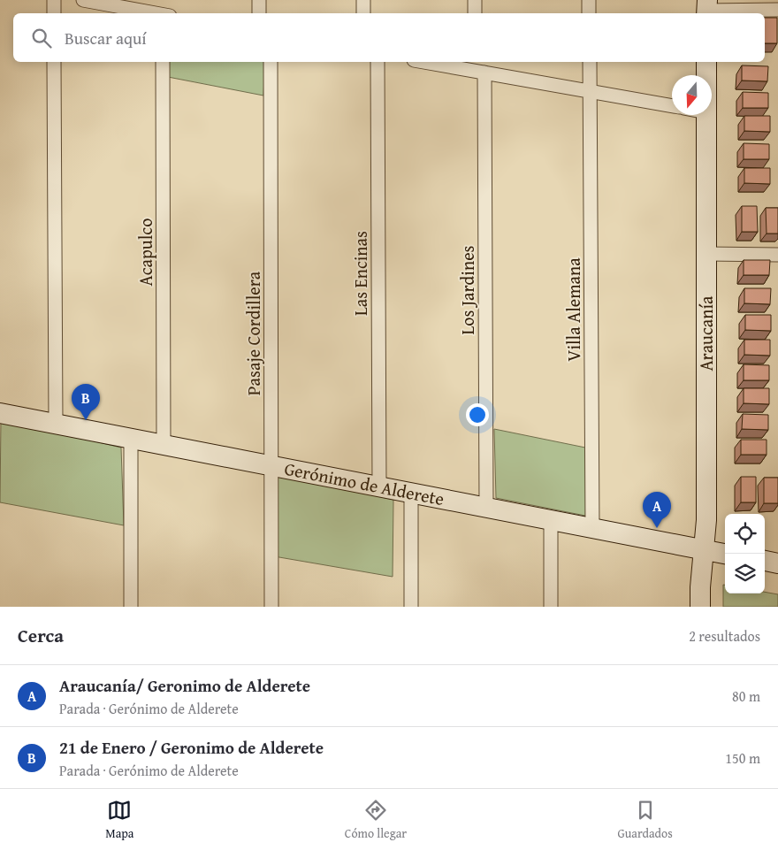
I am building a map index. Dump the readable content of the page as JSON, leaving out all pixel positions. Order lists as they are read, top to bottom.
{
  "streets": {
    "street": [
      "Acapulco",
      "Las Encinas",
      "Los Jardines",
      "Villa Alemana",
      "Pasaje Cordillera",
      "Araucanía",
      "Gerónimo de Alderete"
    ]
  },
  "crossings": [
    ["Acapulco", "Gerónimo de Alderete"],
    ["Las Encinas", "Gerónimo de Alderete"],
    ["Los Jardines", "Gerónimo de Alderete"],
    ["Villa Alemana", "Gerónimo de Alderete"],
    ["Pasaje Cordillera", "Gerónimo de Alderete"],
    ["Araucanía", "Gerónimo de Alderete"]
  ],
  "north": "bottom",
  "page": {
    "search": "Buscar aquí",
    "pins": ["B", "A"],
    "heading": ["Cerca", "2 resultados"],
    "list": [
      {
        "mark": "A",
        "name": "Araucanía/ Geronimo de Alderete",
        "note": "Parada · Gerónimo de Alderete",
        "value": "80 m"
      },
      {
        "mark": "B",
        "name": "21 de Enero / Geronimo de Alderete",
        "note": "Parada · Gerónimo de Alderete",
        "value": "150 m"
      }
    ],
    "nav": ["Mapa", "Cómo llegar", "Guardados"]
  }
}
